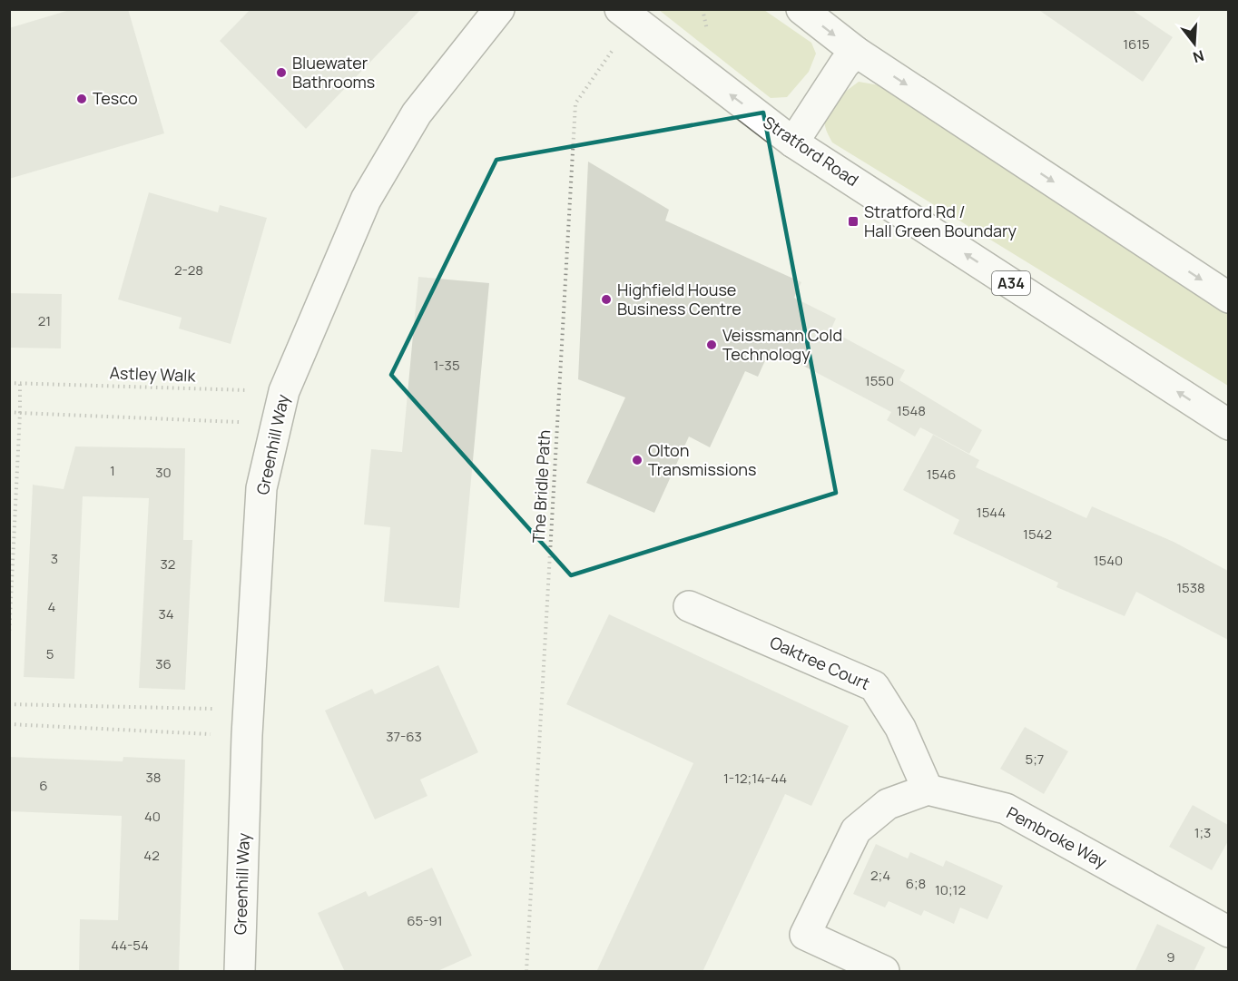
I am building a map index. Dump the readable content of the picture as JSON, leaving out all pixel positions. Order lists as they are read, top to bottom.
{
  "streets": {
    "main road": [
      "Stratford Road",
      "A34",
      "Greenhill Way",
      "Oaktree Court",
      "Pembroke Way"
    ],
    "path": ["Astley Walk", "The Bridle Path"]
  },
  "crossings": [
    ["Stratford Road", "The Bridle Path"],
    ["Astley Walk", "Greenhill Way"],
    ["Oaktree Court", "Pembroke Way"]
  ],
  "places": {
    "other": [
      "Bluewater Bathrooms",
      "Tesco",
      "Highfield House Business Centre",
      "Veissmann Cold Technology",
      "Olton Transmissions"
    ],
    "transit": ["Stratford Rd / Hall Green Boundary"]
  },
  "house_numbers": [
    "1615",
    "2-28",
    "21",
    "1-35",
    "1550",
    "1548",
    "1",
    "30",
    "1546",
    "1544",
    "1542",
    "3",
    "1540",
    "32",
    "1538",
    "4",
    "34",
    "5",
    "36",
    "37-63",
    "5;7",
    "38",
    "1-12;14-44",
    "6",
    "40",
    "1;3",
    "42",
    "2;4",
    "6;8",
    "10;12",
    "65-91",
    "44-54",
    "9"
  ],
  "north": "bottom"
}
